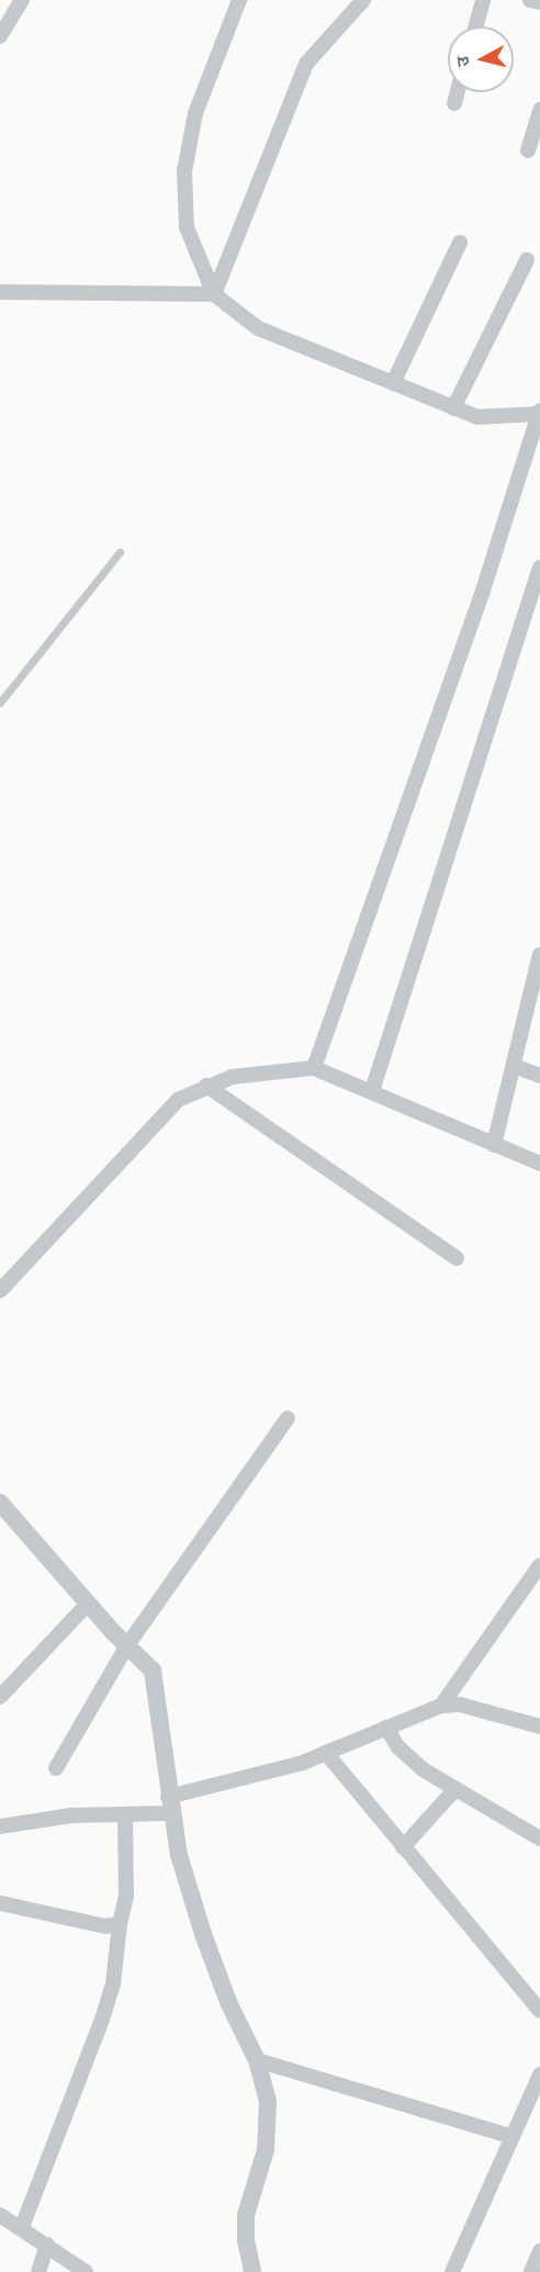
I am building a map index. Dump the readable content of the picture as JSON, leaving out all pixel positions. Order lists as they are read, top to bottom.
{
  "north": "left"
}
